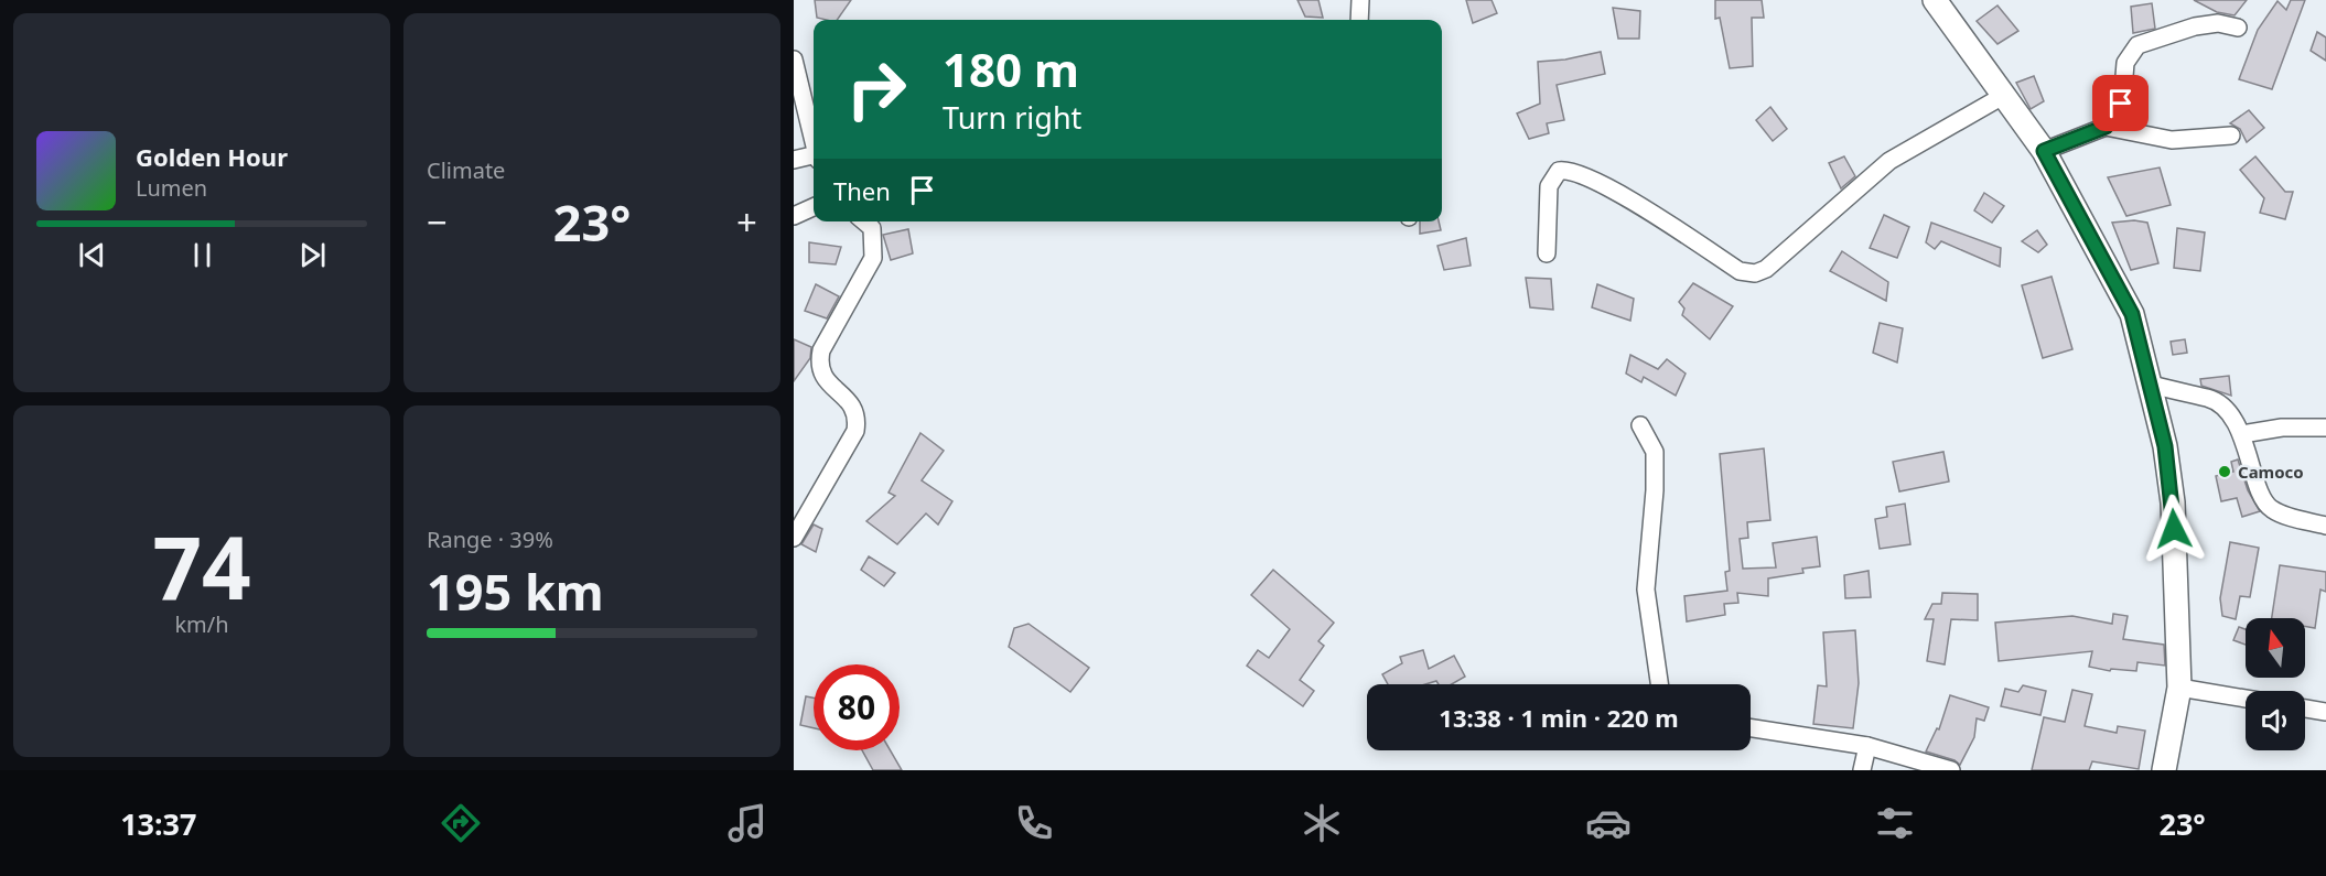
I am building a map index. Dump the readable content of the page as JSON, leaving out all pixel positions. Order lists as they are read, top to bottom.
{
  "places": ["Camoco"],
  "north": "top",
  "page": {
    "tile": [
      "Climate",
      ["74", "km/h"],
      ["Range · 39%", "195 km"]
    ],
    "turn": ["180 m", "Turn right"],
    "song": ["Golden Hour", "Lumen"],
    "then": "Then",
    "heat": ["−", "23°", "+"],
    "limit": "80",
    "trip": "13:38 · 1 min · 220 m",
    "tabs": ["13:37", "23°"]
  }
}
